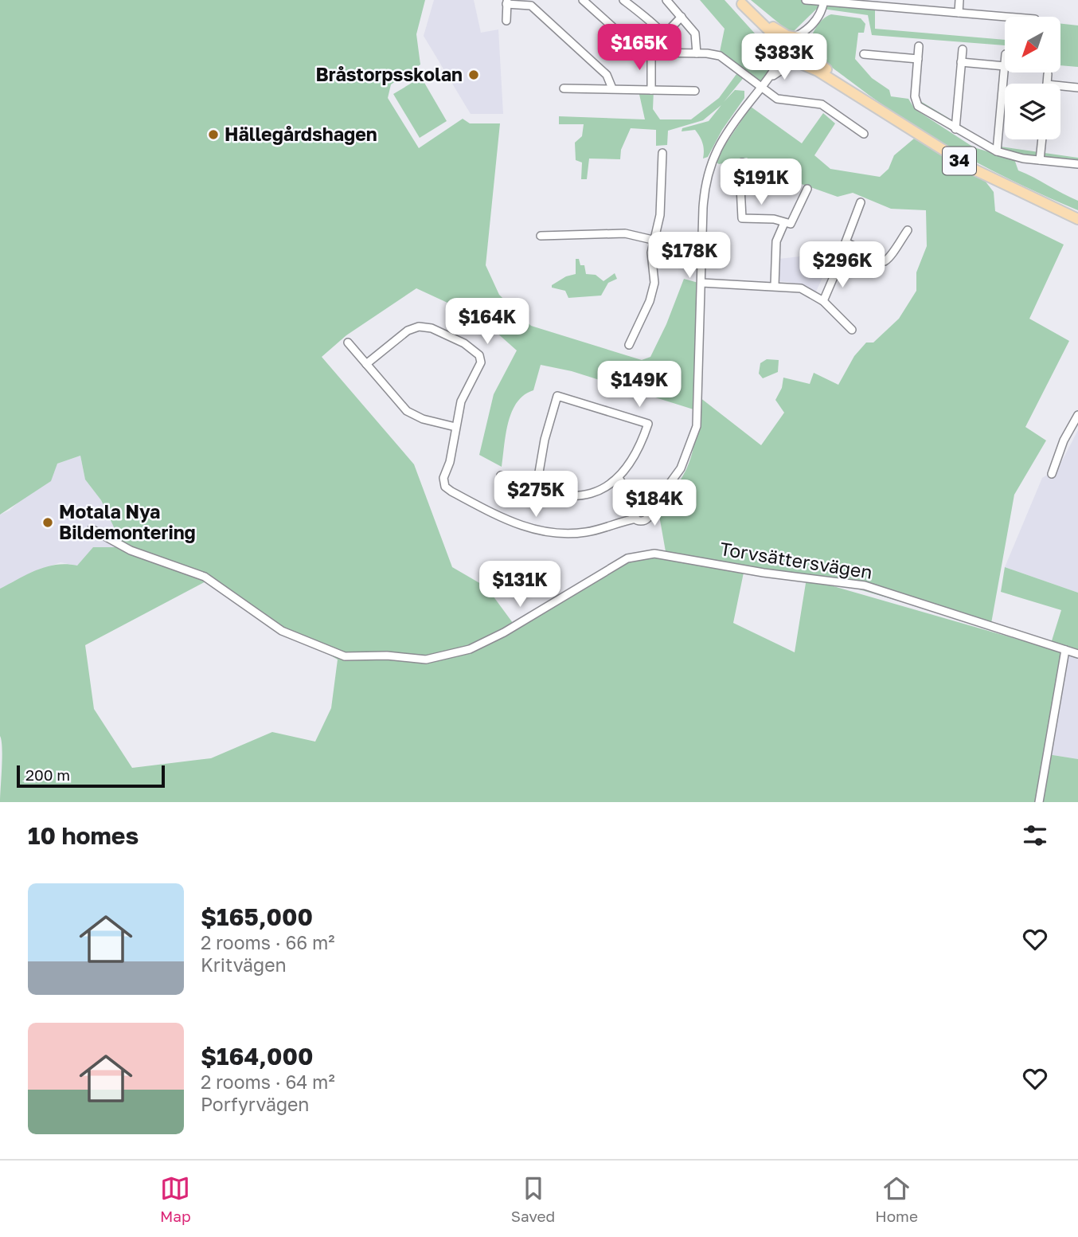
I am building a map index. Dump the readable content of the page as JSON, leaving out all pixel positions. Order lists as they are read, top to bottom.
{
  "streets": {
    "main road": ["34"],
    "street": ["Torvsättersvägen"]
  },
  "places": ["Bråstorpsskolan", "Hällegårdshagen", "Motala Nya Bildemontering"],
  "scale_bar": "200 m",
  "north": "bottom left",
  "page": {
    "price": [
      "$165K",
      "$383K",
      "$191K",
      "$178K",
      "$296K",
      "$164K",
      "$149K",
      "$275K",
      "$184K",
      "$131K"
    ],
    "scale": "200 m",
    "heading": "10 homes",
    "list": [
      {
        "name": "$165,000",
        "note": "2 rooms · 66 m² · Kritvägen"
      },
      {
        "name": "$164,000",
        "note": "2 rooms · 64 m² · Porfyrvägen"
      }
    ],
    "tabs": ["Map", "Saved", "Home"]
  }
}
